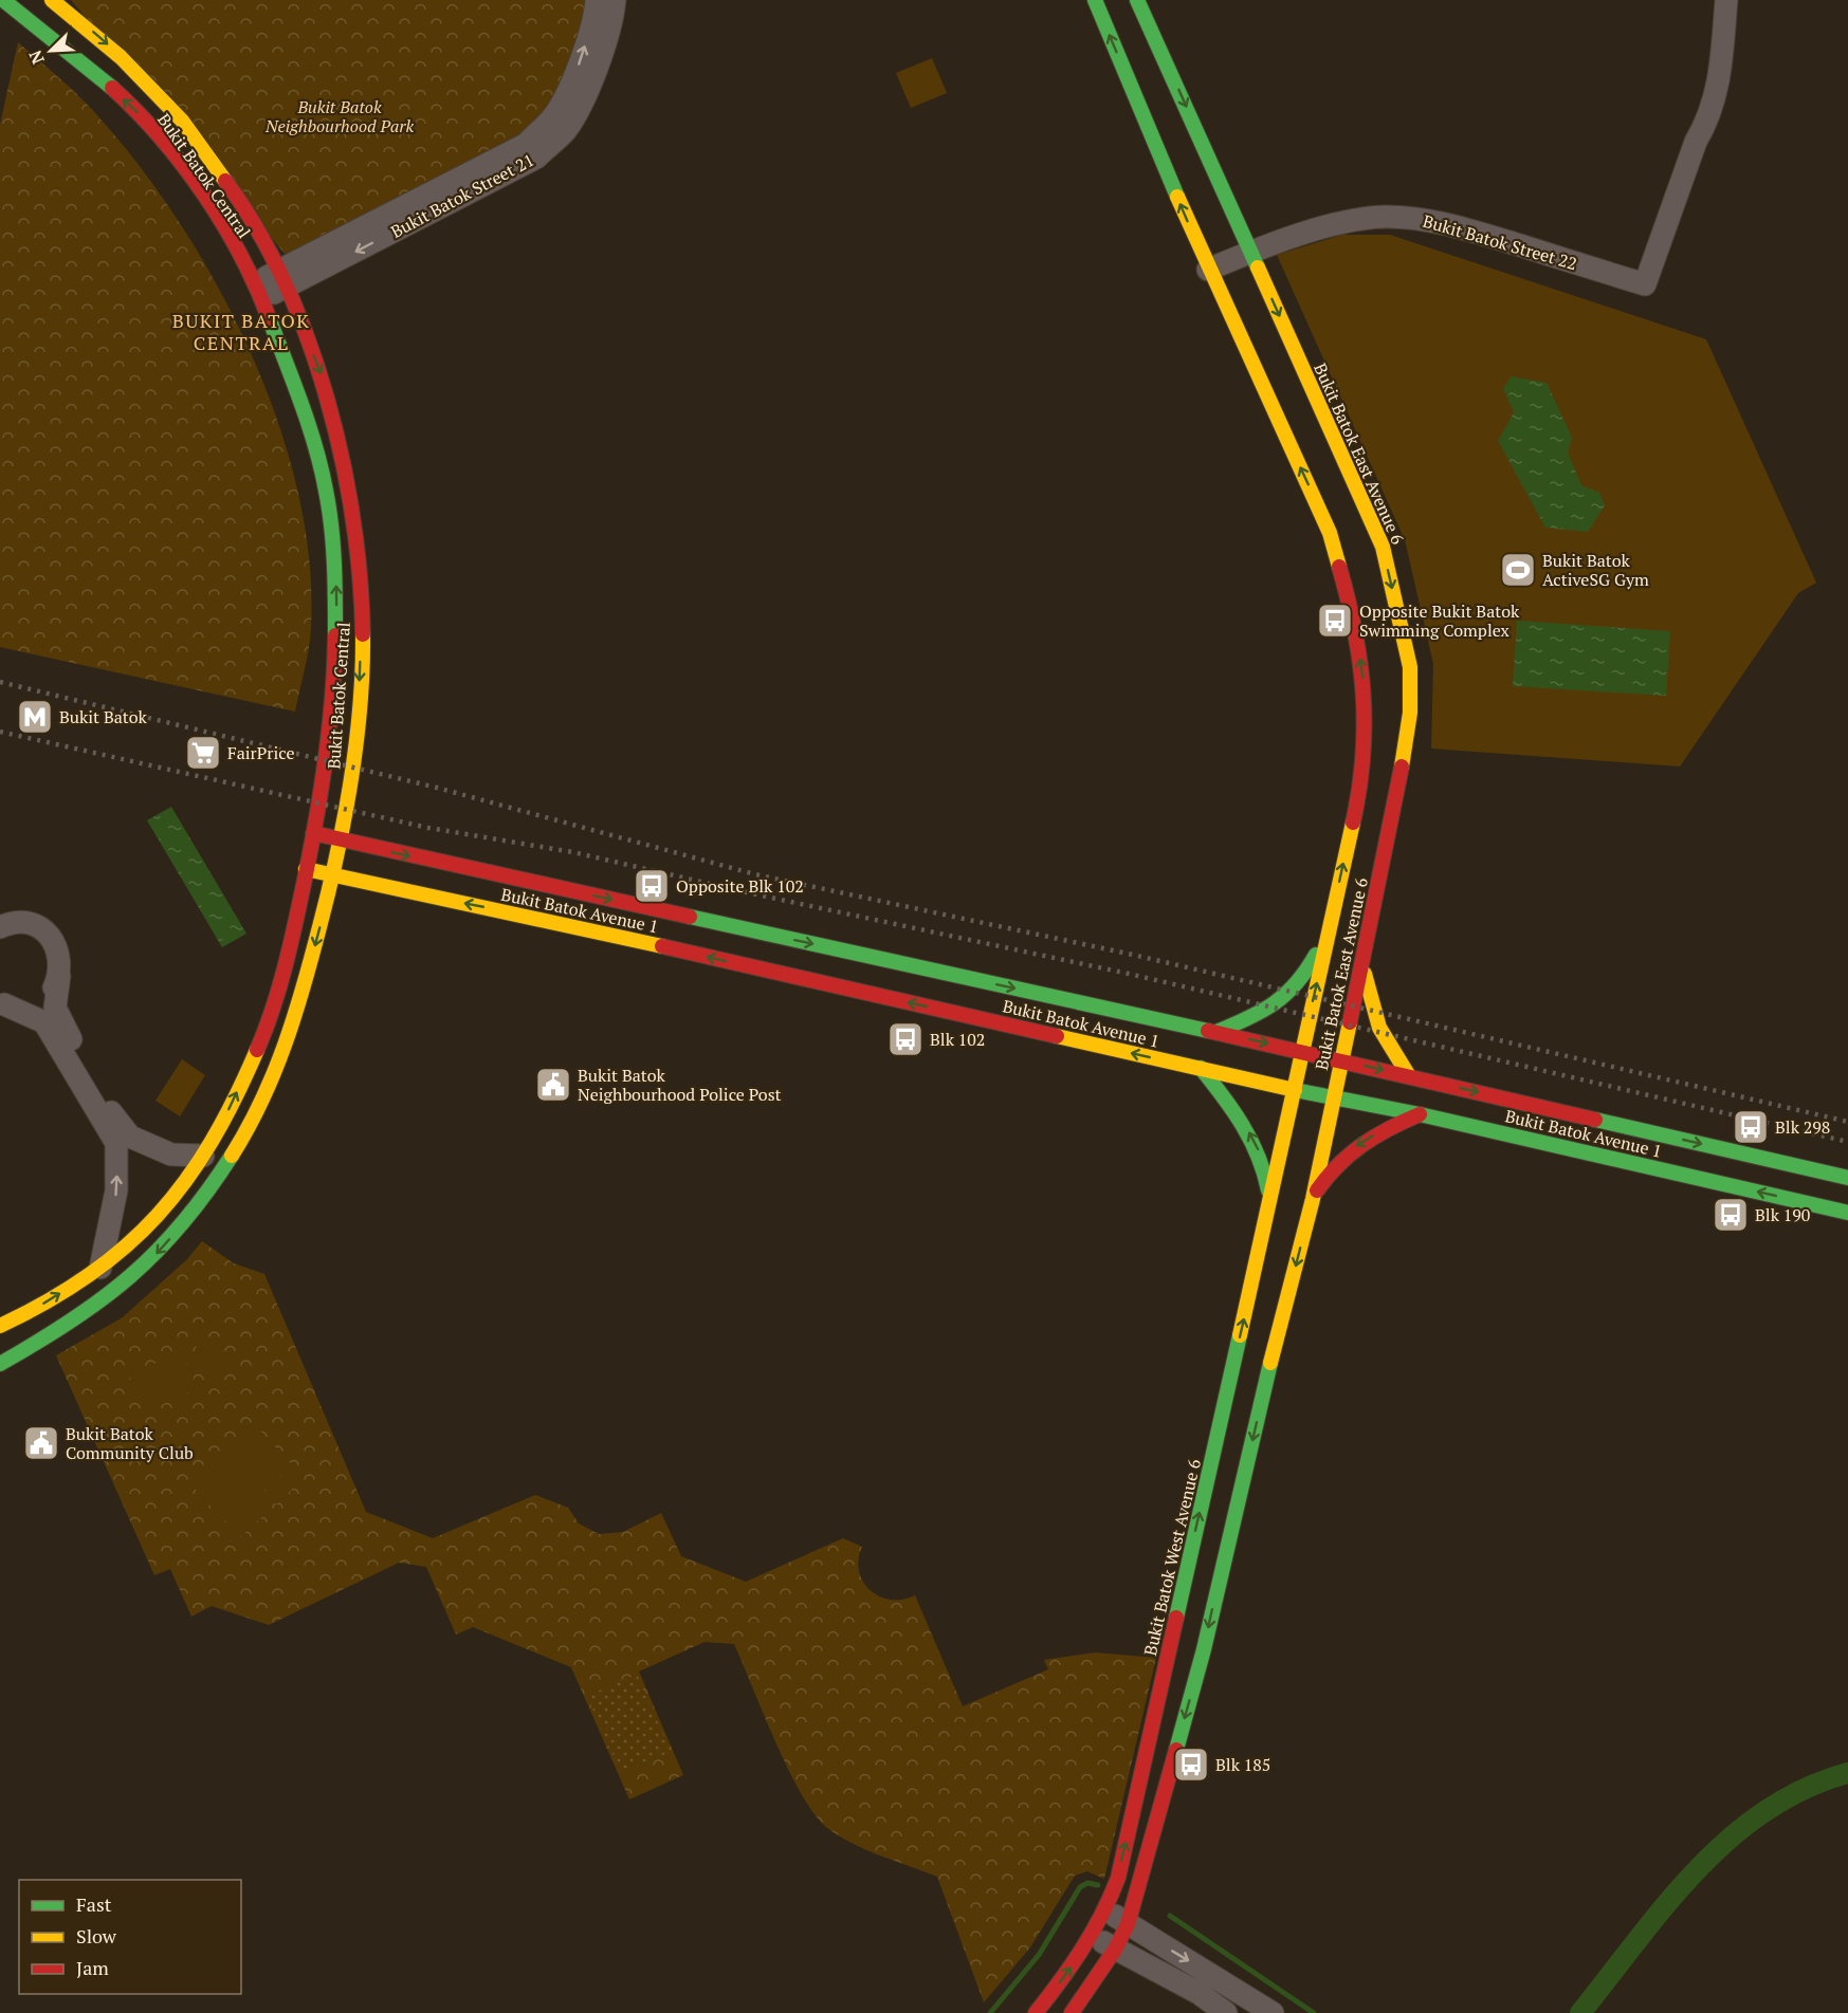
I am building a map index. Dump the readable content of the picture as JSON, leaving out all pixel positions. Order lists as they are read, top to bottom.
{
  "streets": {
    "main road": [
      "Bukit Batok Central",
      "Bukit Batok East Avenue 6",
      "Bukit Batok Avenue 1",
      "Bukit Batok West Avenue 6"
    ],
    "street": ["Bukit Batok Street 21", "Bukit Batok Street 22"]
  },
  "crossings": [
    ["Bukit Batok Central", "Bukit Batok Street 21"],
    ["Bukit Batok Central", "Bukit Batok Avenue 1"],
    ["Bukit Batok Street 22", "Bukit Batok East Avenue 6"],
    ["Bukit Batok East Avenue 6", "Bukit Batok Avenue 1"],
    ["Bukit Batok East Avenue 6", "Bukit Batok West Avenue 6"],
    ["Bukit Batok Avenue 1", "Bukit Batok West Avenue 6"]
  ],
  "districts": ["BUKIT BATOK CENTRAL"],
  "parks": ["Bukit Batok Neighbourhood Park"],
  "places": {
    "sports": ["Bukit Batok ActiveSG Gym"],
    "bus stop": [
      "Opposite Bukit Batok Swimming Complex",
      "Opposite Blk 102",
      "Blk 102",
      "Blk 298",
      "Blk 190",
      "Blk 185"
    ],
    "metro station": ["Bukit Batok"],
    "supermarket": ["FairPrice"],
    "public building": ["Bukit Batok Neighbourhood Police Post", "Bukit Batok Community Club"]
  },
  "legend": ["Fast", "Slow", "Jam"],
  "north": "bottom left"
}
